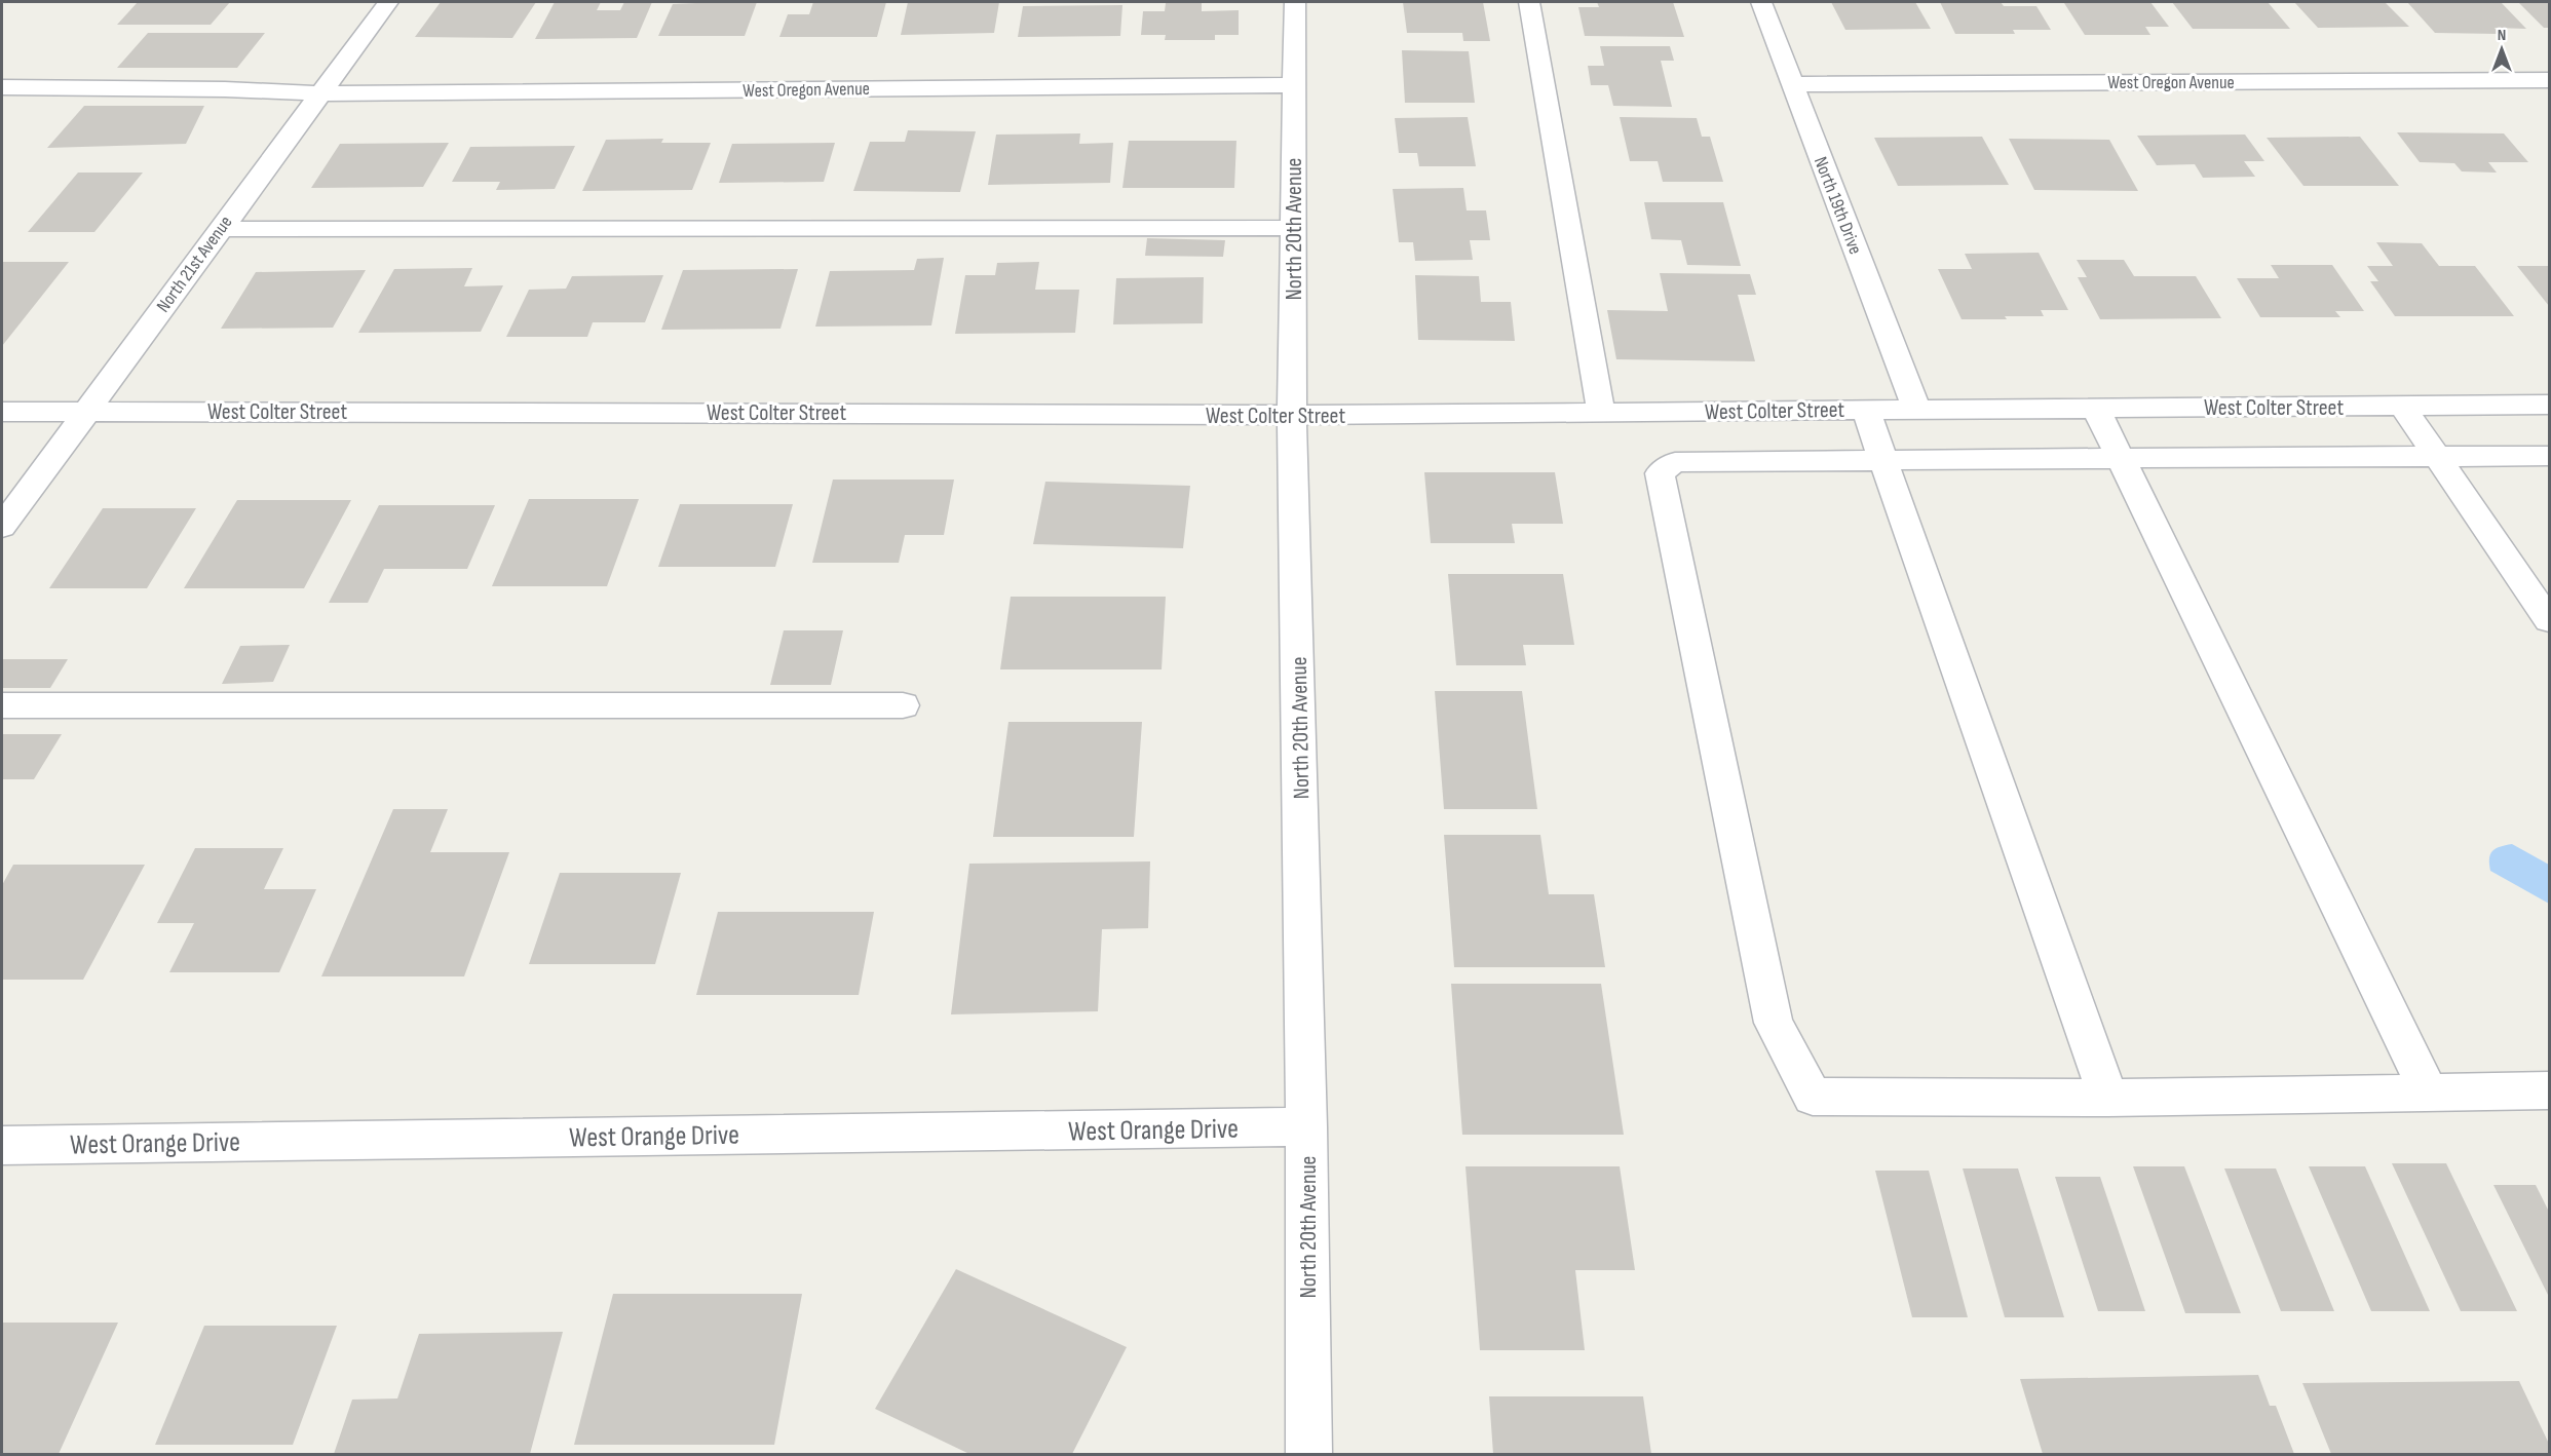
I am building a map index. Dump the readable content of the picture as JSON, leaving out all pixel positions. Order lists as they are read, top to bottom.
{
  "streets": {
    "street": [
      "West Oregon Avenue",
      "North 19th Drive",
      "North 20th Avenue",
      "North 21st Avenue",
      "West Colter Street",
      "West Orange Drive"
    ]
  },
  "crossings": [
    ["West Oregon Avenue", "North 19th Drive"],
    ["West Oregon Avenue", "North 20th Avenue"],
    ["West Oregon Avenue", "North 21st Avenue"],
    ["North 19th Drive", "West Colter Street"],
    ["North 20th Avenue", "West Colter Street"],
    ["North 20th Avenue", "West Orange Drive"],
    ["North 21st Avenue", "West Colter Street"]
  ],
  "north": "top"
}
